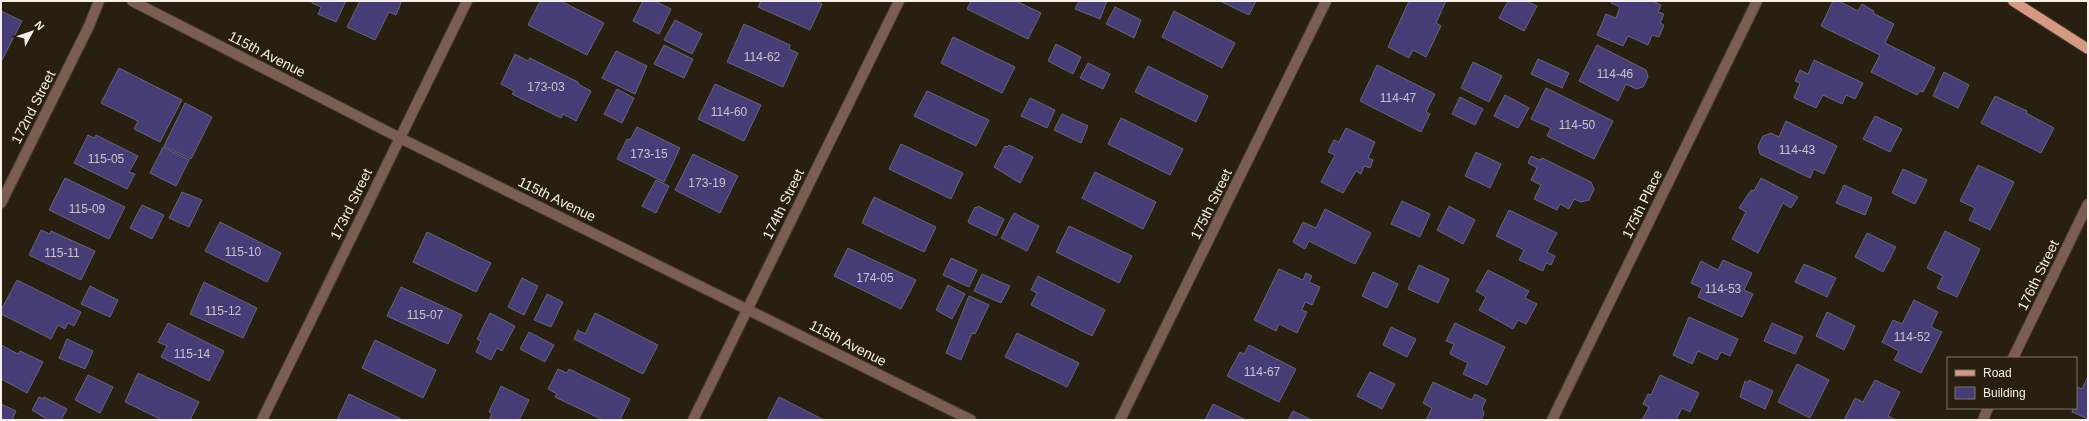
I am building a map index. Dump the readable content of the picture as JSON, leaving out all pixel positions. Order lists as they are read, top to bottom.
{
  "streets": {
    "street": [
      "115th Avenue",
      "172nd Street",
      "173rd Street",
      "174th Street",
      "175th Street",
      "175th Place",
      "176th Street"
    ]
  },
  "crossings": [
    ["115th Avenue", "173rd Street"],
    ["115th Avenue", "174th Street"]
  ],
  "house_numbers": [
    "114-62",
    "114-46",
    "173-03",
    "114-47",
    "114-60",
    "114-50",
    "114-43",
    "173-15",
    "115-05",
    "173-19",
    "115-09",
    "115-10",
    "115-11",
    "174-05",
    "114-53",
    "115-12",
    "115-07",
    "114-52",
    "115-14",
    "114-67"
  ],
  "legend": ["Road", "Building"],
  "north": "top right"
}
